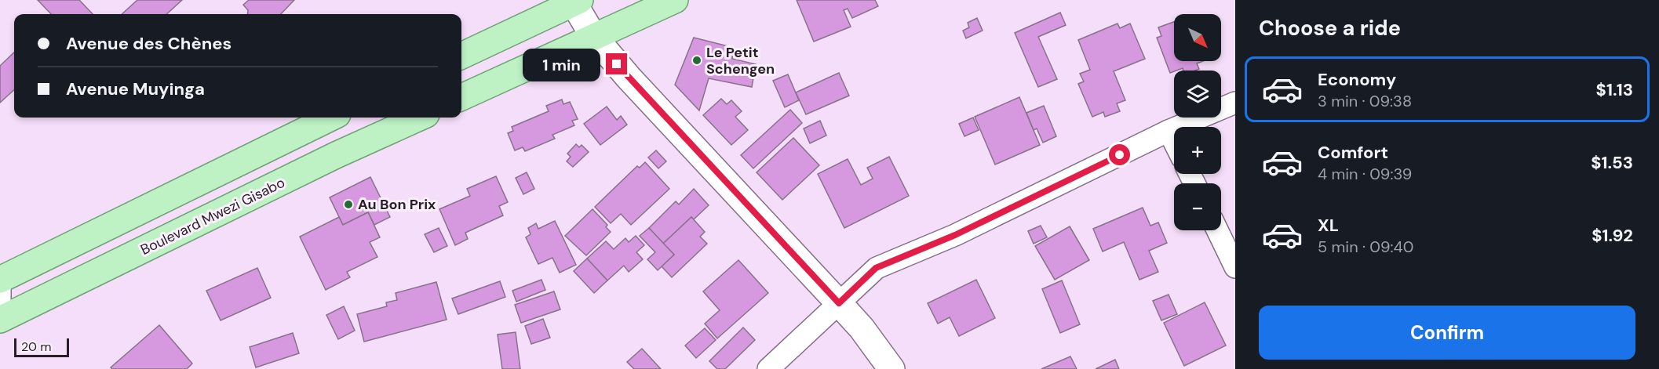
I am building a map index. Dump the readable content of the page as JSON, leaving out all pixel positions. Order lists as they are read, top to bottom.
{
  "streets": {
    "main road": ["Boulevard Mwezi Gisabo"]
  },
  "places": ["Le Petit Schengen", "Au Bon Prix"],
  "scale_bar": "20 m",
  "north": "bottom right",
  "page": {
    "heading": "Choose a ride",
    "map_buttons": ["+", "−"],
    "banner": ["Avenue des Chènes", "Avenue Muyinga"],
    "bubble": "1 min",
    "list": [
      {
        "name": "Economy",
        "note": "3 min · 09:38",
        "value": "$1.13"
      },
      {
        "name": "Comfort",
        "note": "4 min · 09:39",
        "value": "$1.53"
      },
      {
        "name": "XL",
        "note": "5 min · 09:40",
        "value": "$1.92"
      }
    ],
    "buttons": "Confirm",
    "scale": "20 m"
  }
}
